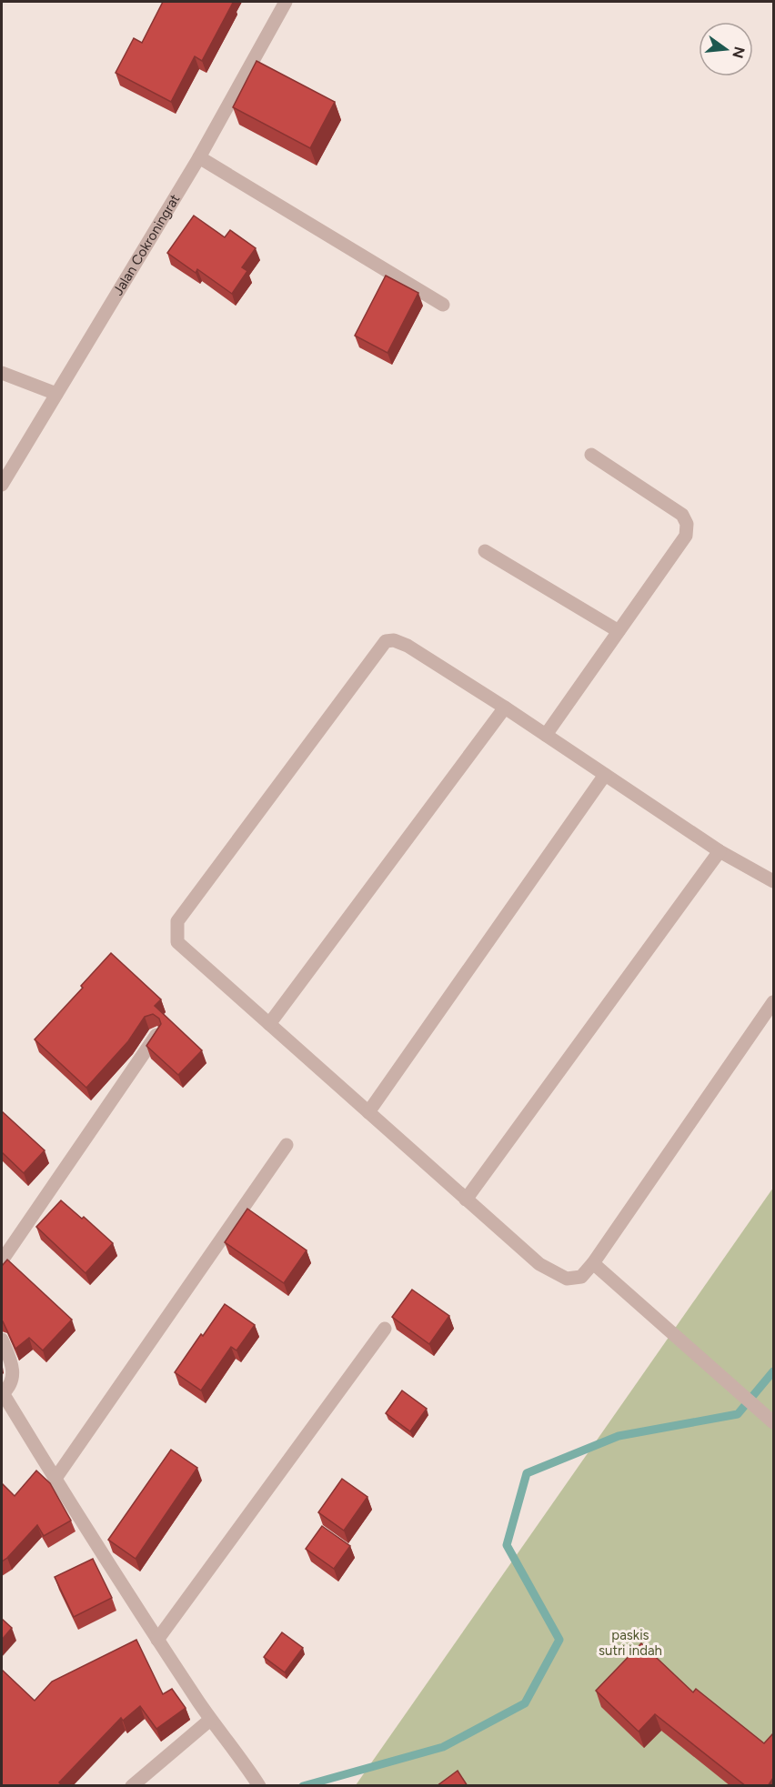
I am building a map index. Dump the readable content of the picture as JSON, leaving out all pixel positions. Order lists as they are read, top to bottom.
{
  "streets": {
    "street": ["Jalan Cokroningrat"]
  },
  "parks": ["paskis sutri indah"],
  "north": "right"
}
